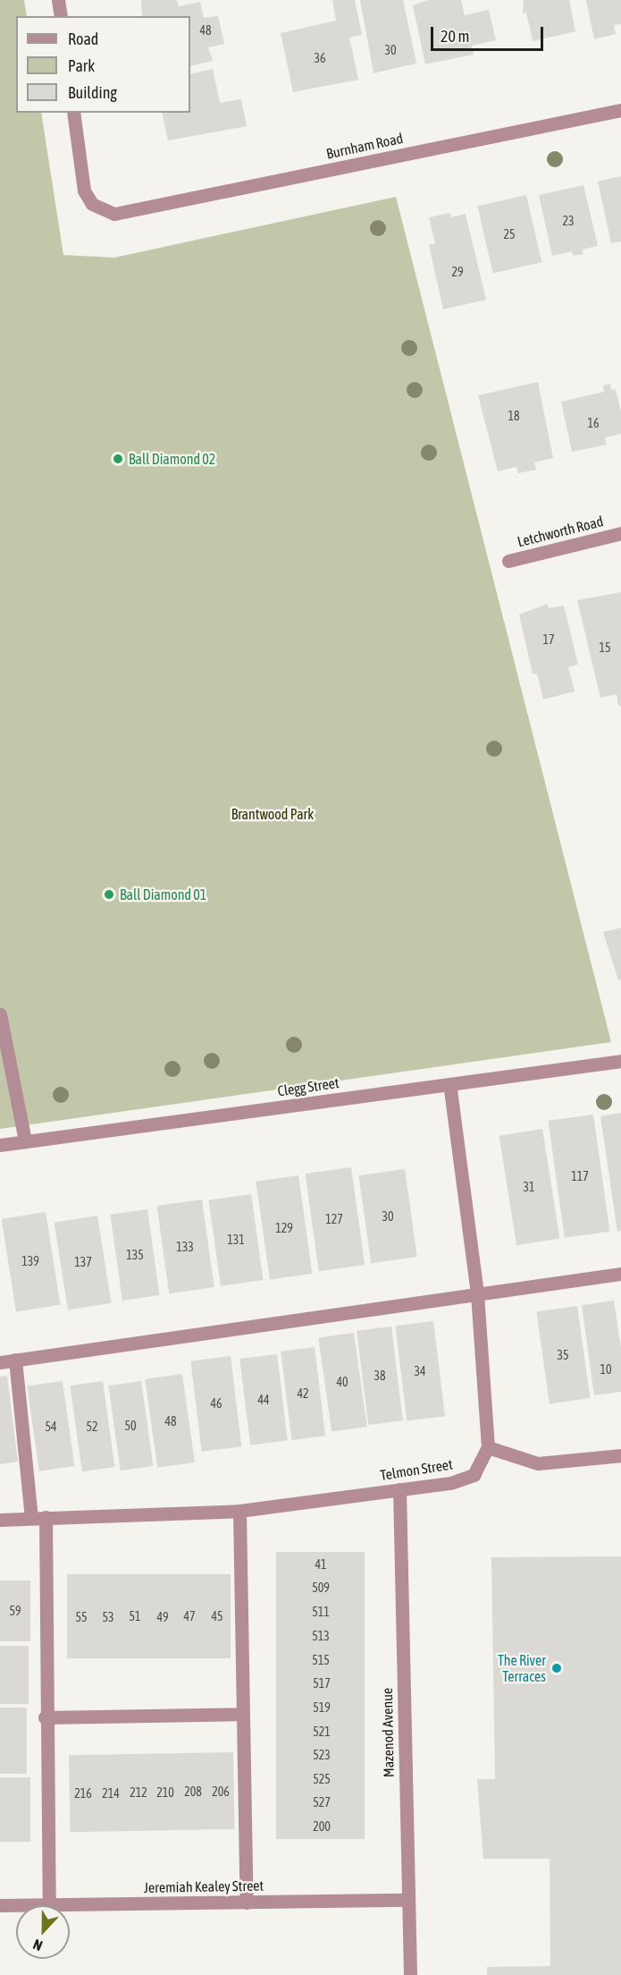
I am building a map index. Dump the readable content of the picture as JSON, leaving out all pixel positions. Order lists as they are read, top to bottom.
{
  "streets": {
    "street": [
      "Burnham Road",
      "Letchworth Road",
      "Clegg Street",
      "Telmon Street",
      "Mazenod Avenue",
      "Jeremiah Kealey Street"
    ]
  },
  "crossings": [
    ["Telmon Street", "Mazenod Avenue"],
    ["Mazenod Avenue", "Jeremiah Kealey Street"]
  ],
  "parks": ["Brantwood Park"],
  "places": ["Ball Diamond 02", "Ball Diamond 01", "The River Terraces"],
  "house_numbers": [
    "48",
    "30",
    "36",
    "23",
    "25",
    "29",
    "18",
    "16",
    "17",
    "15",
    "117",
    "31",
    "30",
    "127",
    "129",
    "131",
    "133",
    "135",
    "139",
    "137",
    "35",
    "10",
    "34",
    "38",
    "40",
    "42",
    "44",
    "46",
    "48",
    "50",
    "54",
    "52",
    "41",
    "509",
    "59",
    "511",
    "51",
    "47",
    "45",
    "55",
    "53",
    "49",
    "513",
    "515",
    "517",
    "519",
    "521",
    "523",
    "525",
    "208",
    "206",
    "212",
    "210",
    "216",
    "214",
    "527",
    "200"
  ],
  "legend": ["Road", "Park", "Building"],
  "scale_bar": "20 m",
  "north": "bottom"
}
